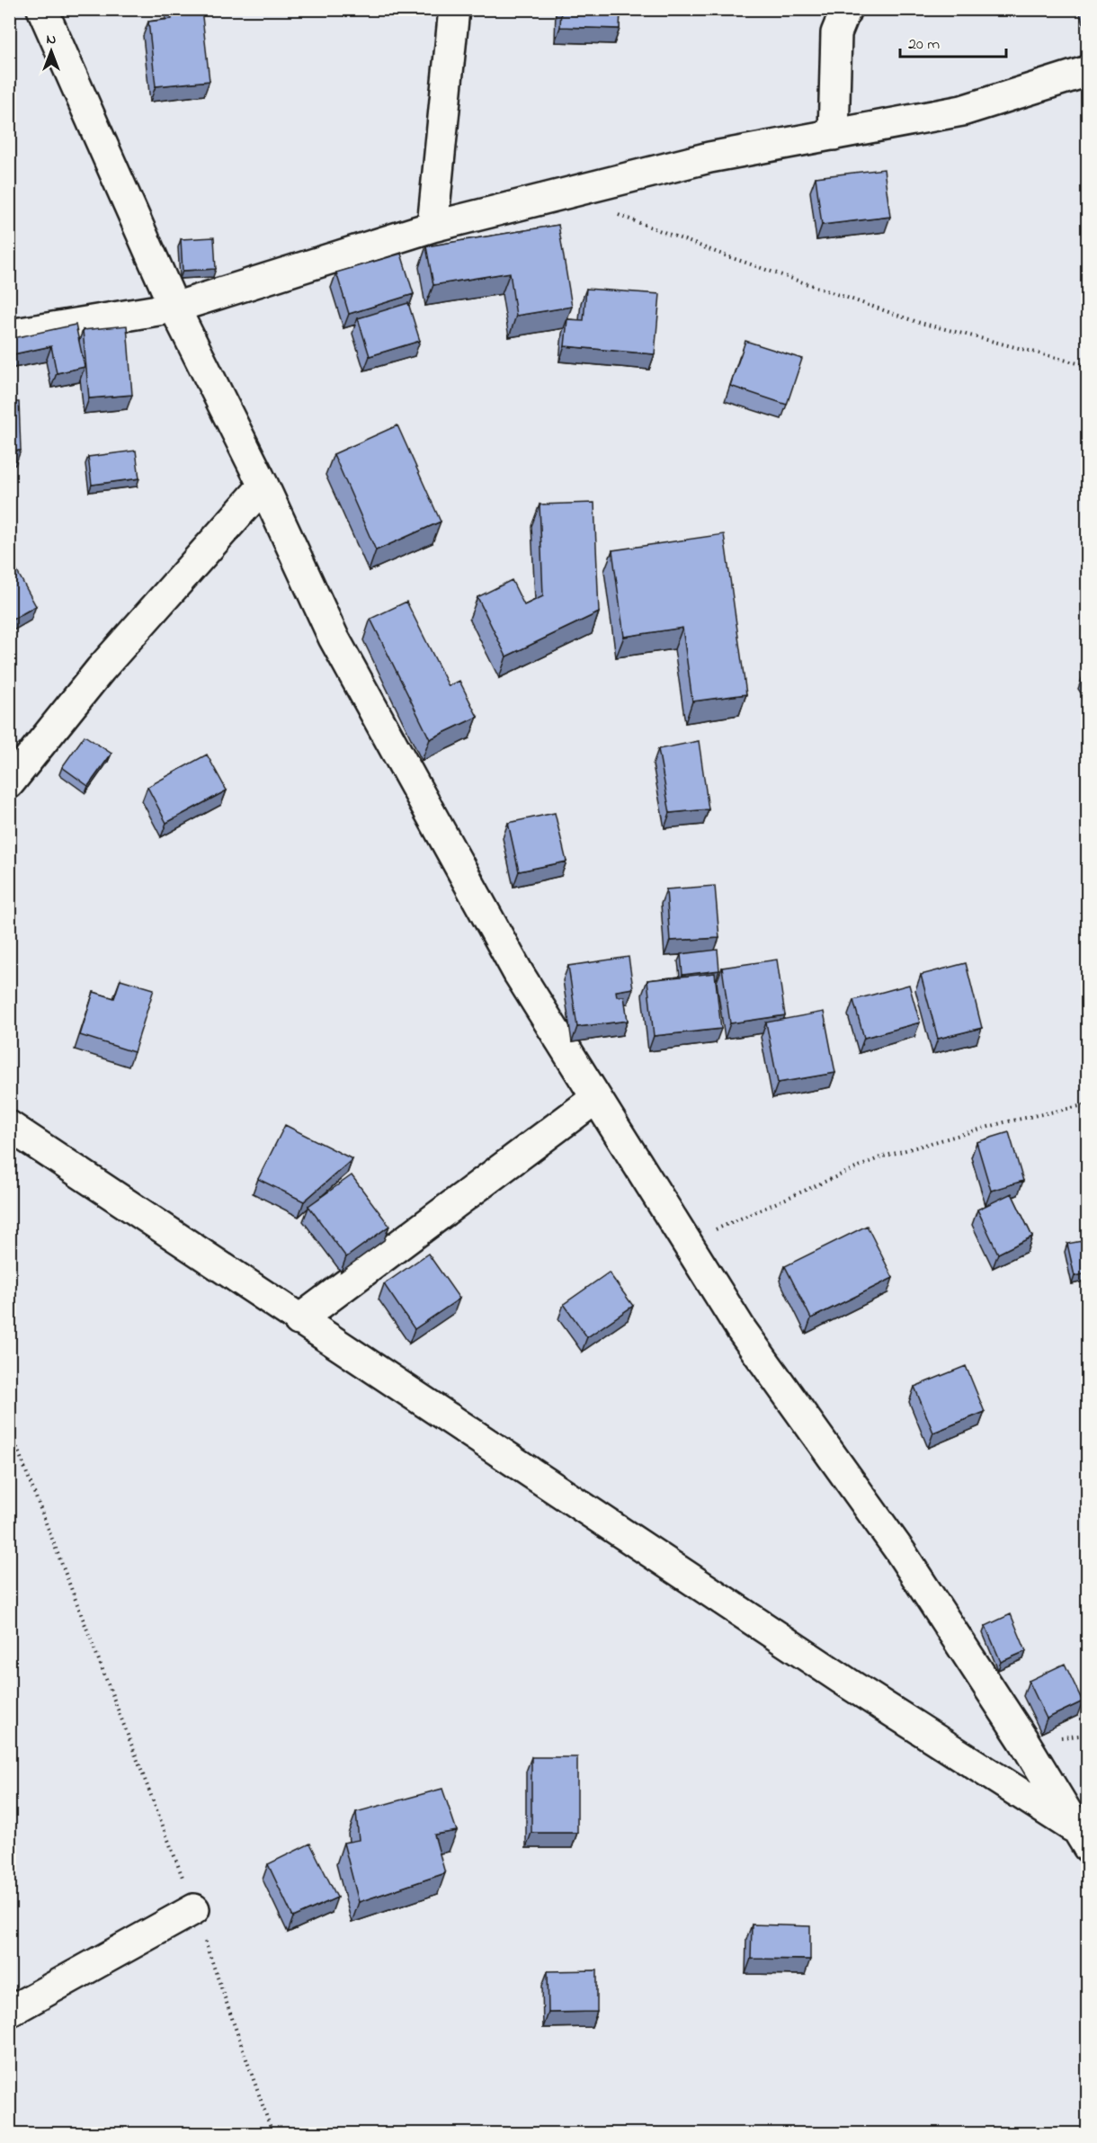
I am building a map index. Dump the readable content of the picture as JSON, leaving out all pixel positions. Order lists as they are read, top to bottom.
{
  "scale_bar": "20 m",
  "north": "top"
}
